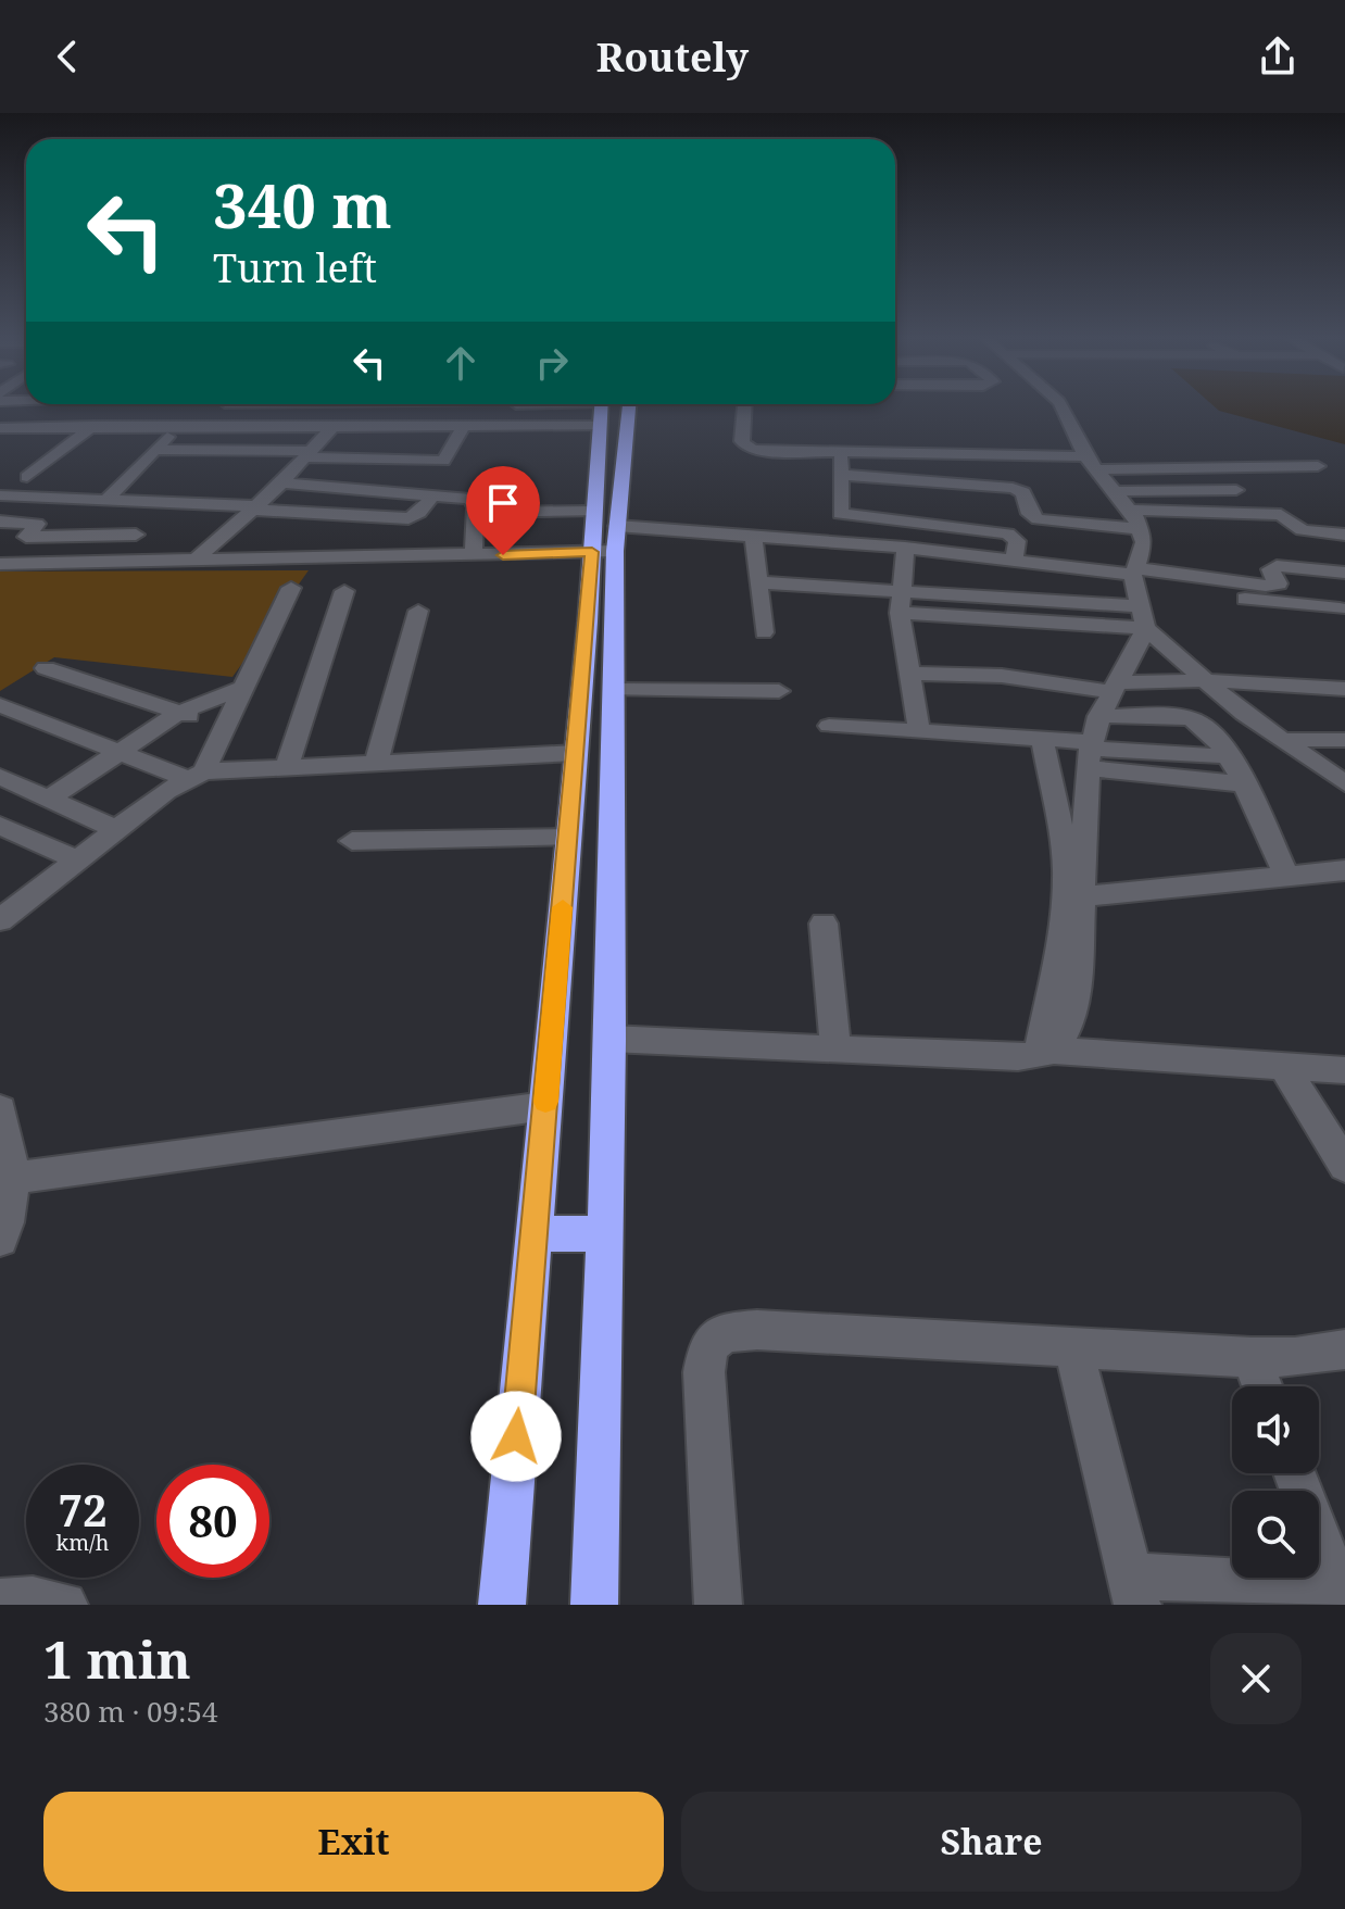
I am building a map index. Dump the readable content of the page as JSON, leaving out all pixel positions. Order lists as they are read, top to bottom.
{
  "page": {
    "header": "Routely",
    "turn": ["340 m", "Turn left"],
    "speed": "72 km/h",
    "limit": "80",
    "heading": ["1 min", "380 m · 09:54"],
    "buttons": ["Exit", "Share"]
  }
}
